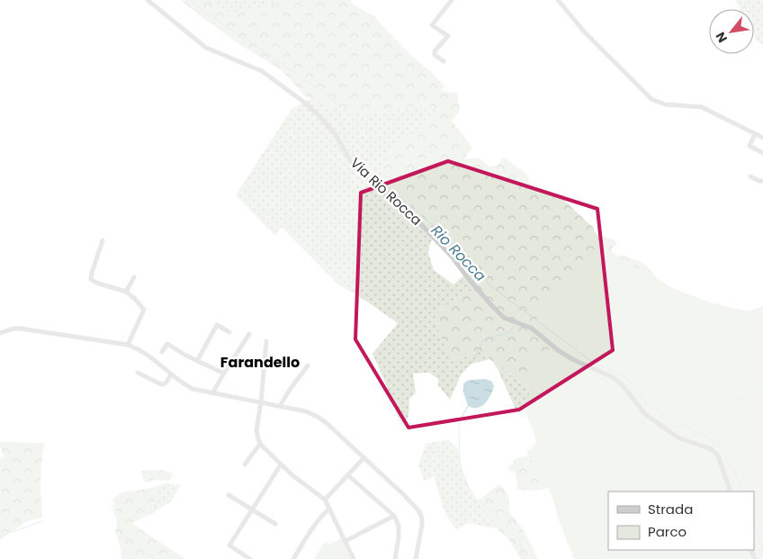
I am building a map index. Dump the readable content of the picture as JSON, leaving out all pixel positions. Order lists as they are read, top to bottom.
{
  "streets": {
    "street": ["Via Rio Rocca"]
  },
  "districts": ["Farandello"],
  "water": ["Rio Rocca"],
  "legend": ["Strada", "Parco"],
  "north": "bottom left"
}
